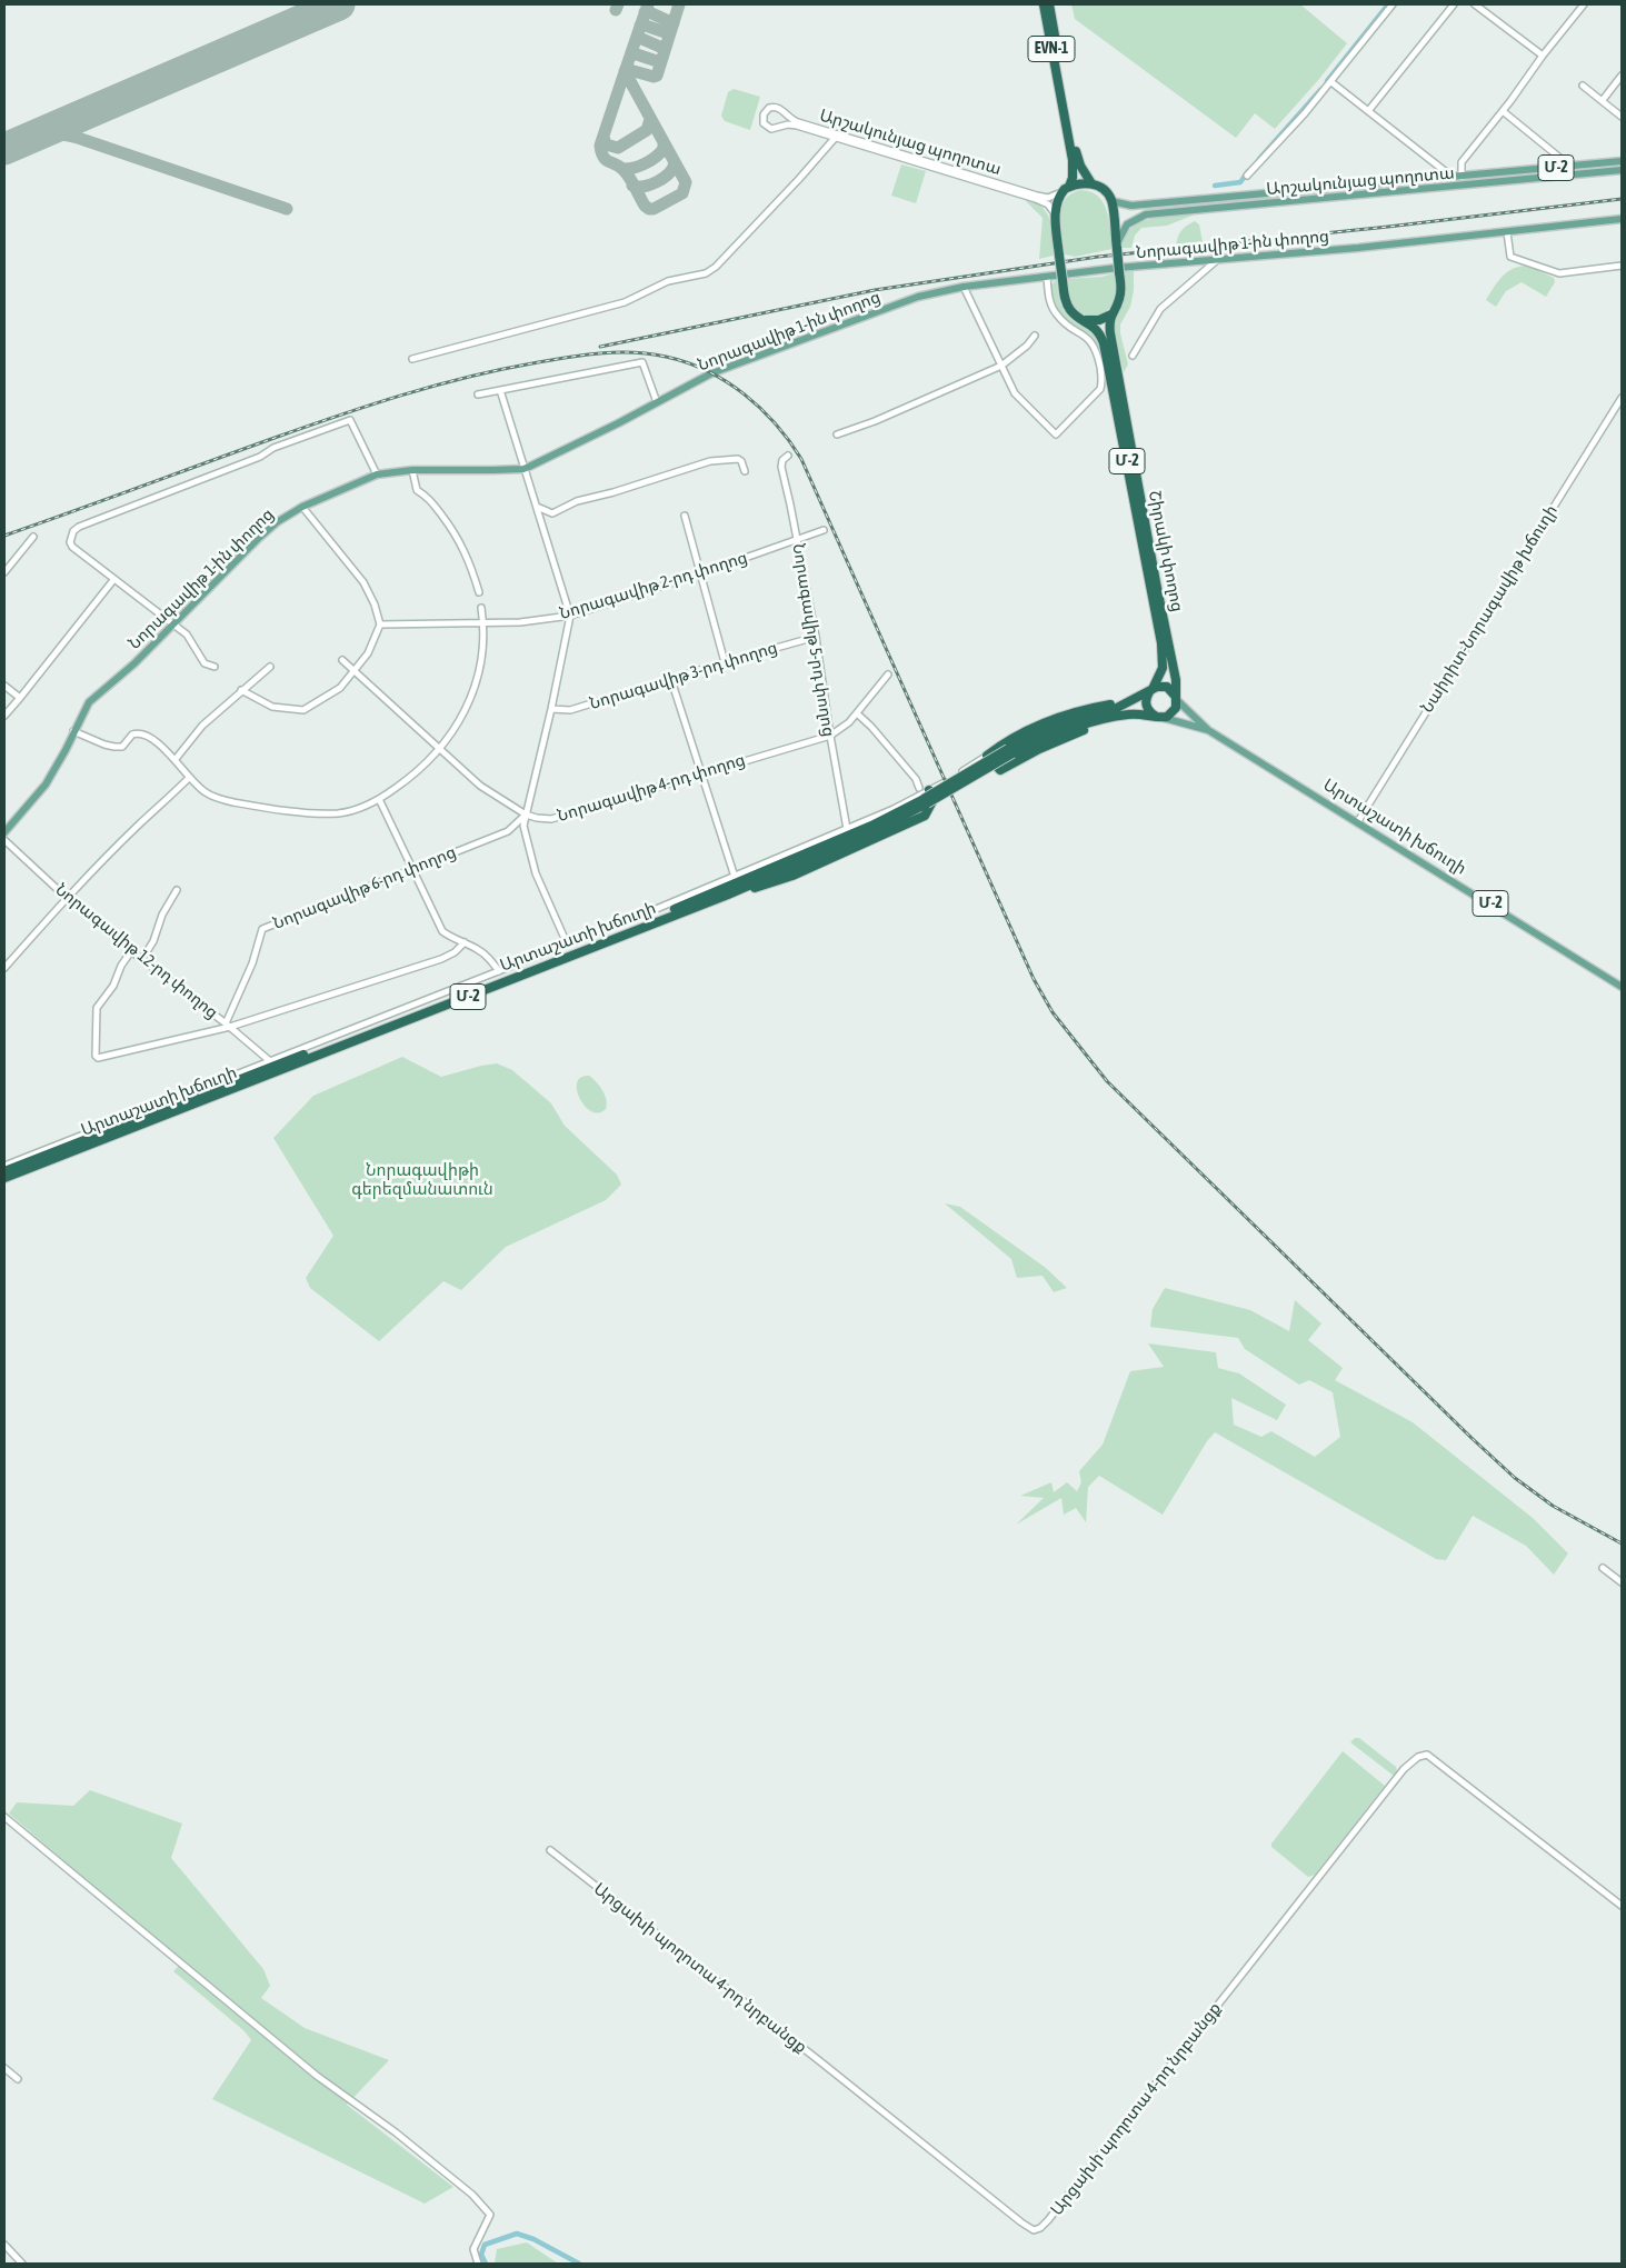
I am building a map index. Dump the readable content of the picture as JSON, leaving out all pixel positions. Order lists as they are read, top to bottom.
{
  "streets": {
    "highway": [
      "EVN-1",
      "Մ-2",
      "Շիրակի փողոց",
      "Արտաշատի խճուղի"
    ],
    "main road": ["Արշակունյաց պողոտա", "Նորագավիթ 1-ին փողոց"],
    "street": [
      "Նորագավիթ 2-րդ փողոց",
      "Նաիրիտ-Նորագավիթ խճուղի",
      "Նորագավիթ 5-րդ փողոց",
      "Նորագավիթ 3-րդ փողոց",
      "Նորագավիթ 4-րդ փողոց",
      "Նորագավիթ 6-րդ փողոց",
      "Նորագավիթ 12-րդ փողոց",
      "Արցախի պողոտա 4-րդ նրբանցք"
    ]
  },
  "crossings": [
    ["EVN-1", "Մ-2"],
    ["Արշակունյաց պողոտա", "Մ-2"],
    ["Արշակունյաց պողոտա", "Շիրակի փողոց"],
    ["Մ-2", "Շիրակի փողոց"],
    ["Շիրակի փողոց", "Արտաշատի խճուղի"],
    ["Նորագավիթ 2-րդ փողոց", "Նորագավիթ 5-րդ փողոց"],
    ["Նաիրիտ-Նորագավիթ խճուղի", "Արտաշատի խճուղի"],
    ["Նորագավիթ 5-րդ փողոց", "Նորագավիթ 3-րդ փողոց"],
    ["Նորագավիթ 5-րդ փողոց", "Նորագավիթ 4-րդ փողոց"],
    ["Նորագավիթ 5-րդ փողոց", "Արտաշատի խճուղի"],
    ["Նորագավիթ 4-րդ փողոց", "Նորագավիթ 6-րդ փողոց"],
    ["Արտաշատի խճուղի", "Նորագավիթ 12-րդ փողոց"],
    ["Նորագավիթ 6-րդ փողոց", "Նորագավիթ 12-րդ փողոց"]
  ],
  "parks": ["Նորագավիթի գերեզմանատուն"]
}
